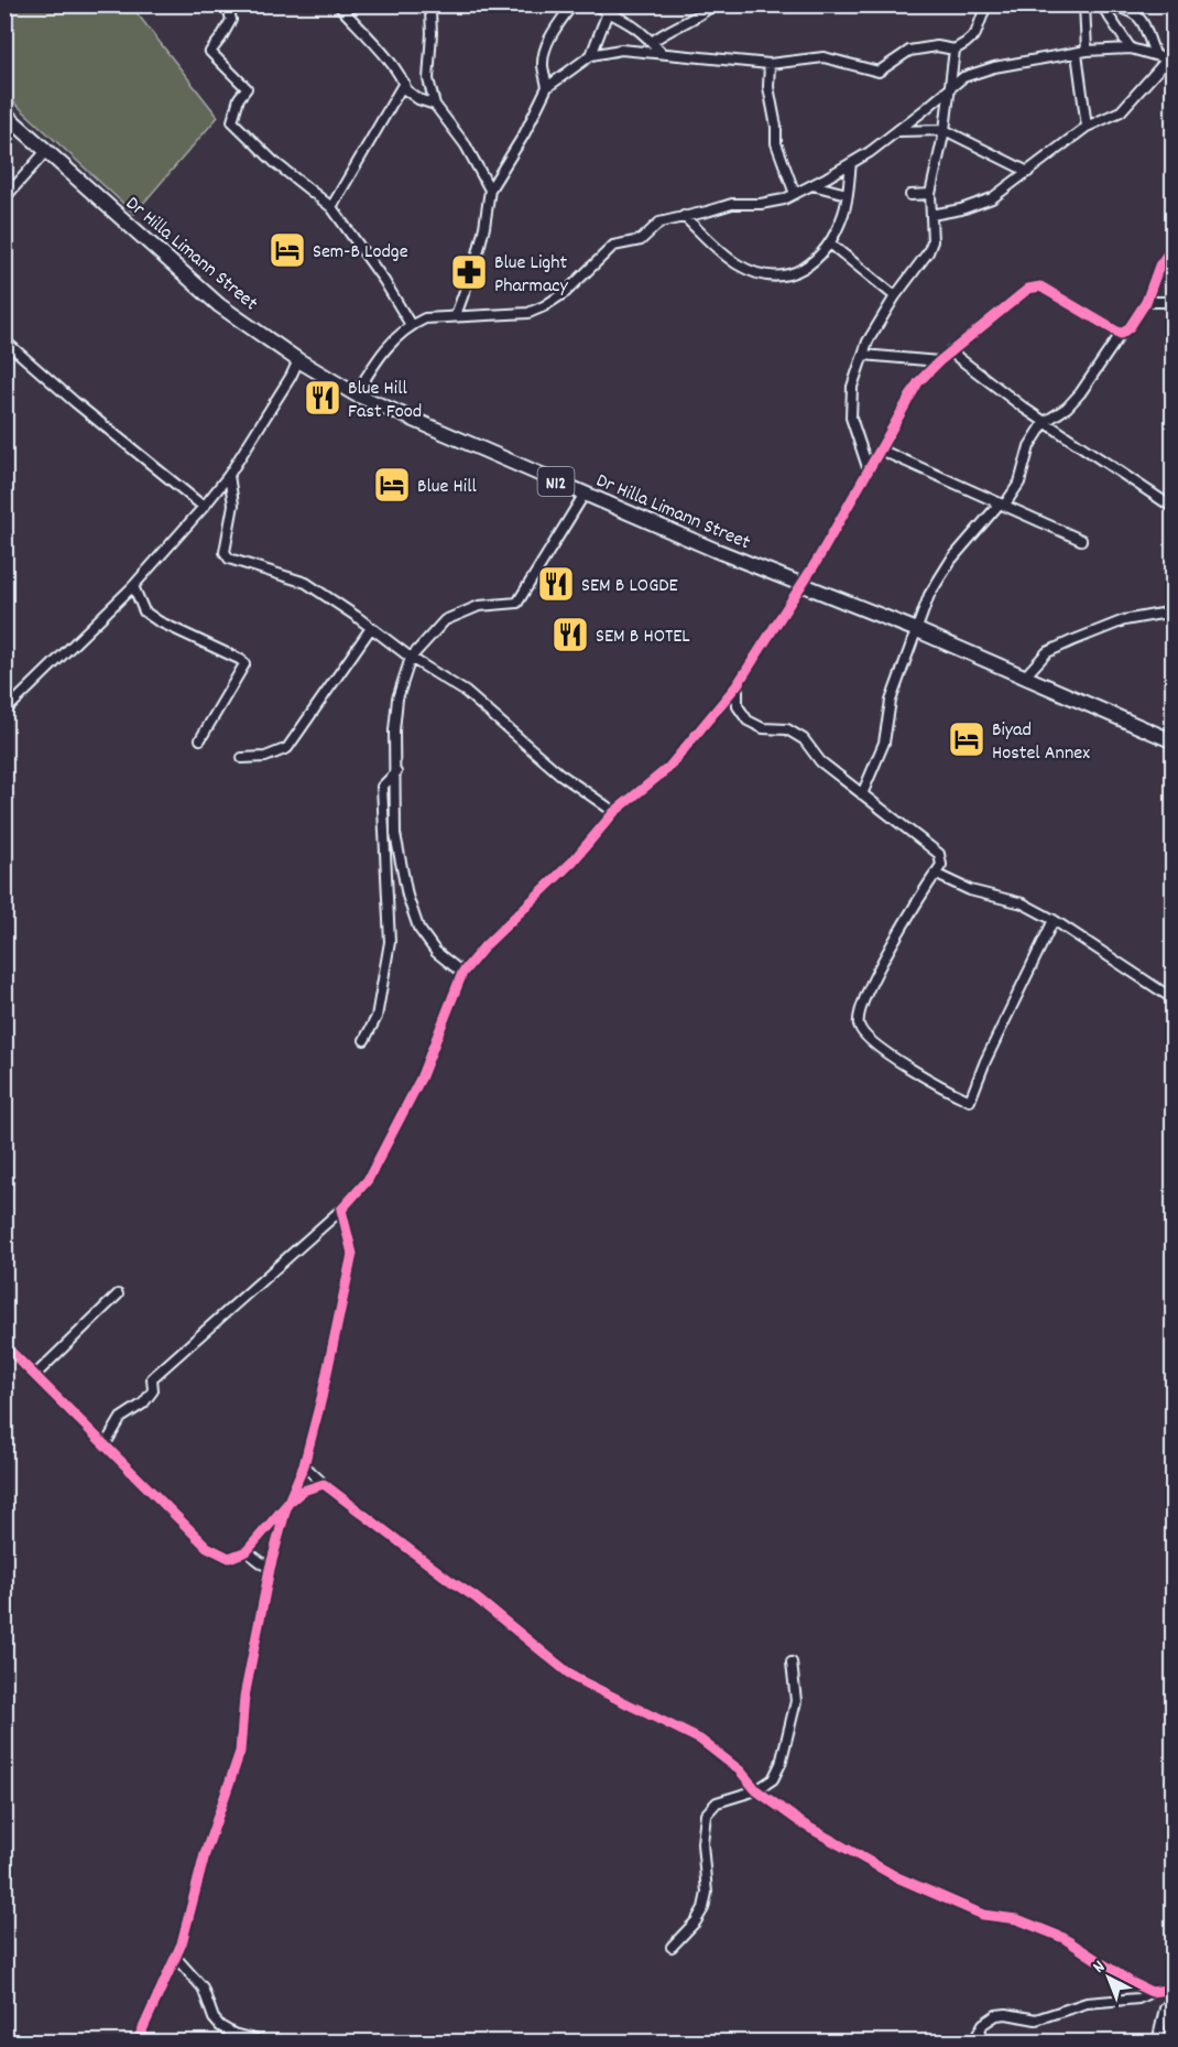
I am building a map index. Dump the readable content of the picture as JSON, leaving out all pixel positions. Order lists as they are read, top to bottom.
{
  "streets": {
    "highway": ["Dr Hilla Limann Street", "N12"]
  },
  "places": {
    "hotel": ["Sem-B Lodge", "Blue Hill", "Biyad Hostel Annex"],
    "pharmacy": ["Blue Light Pharmacy"],
    "restaurant": ["Blue Hill Fast Food", "SEM B LOGDE", "SEM B HOTEL"]
  },
  "north": "top left"
}
